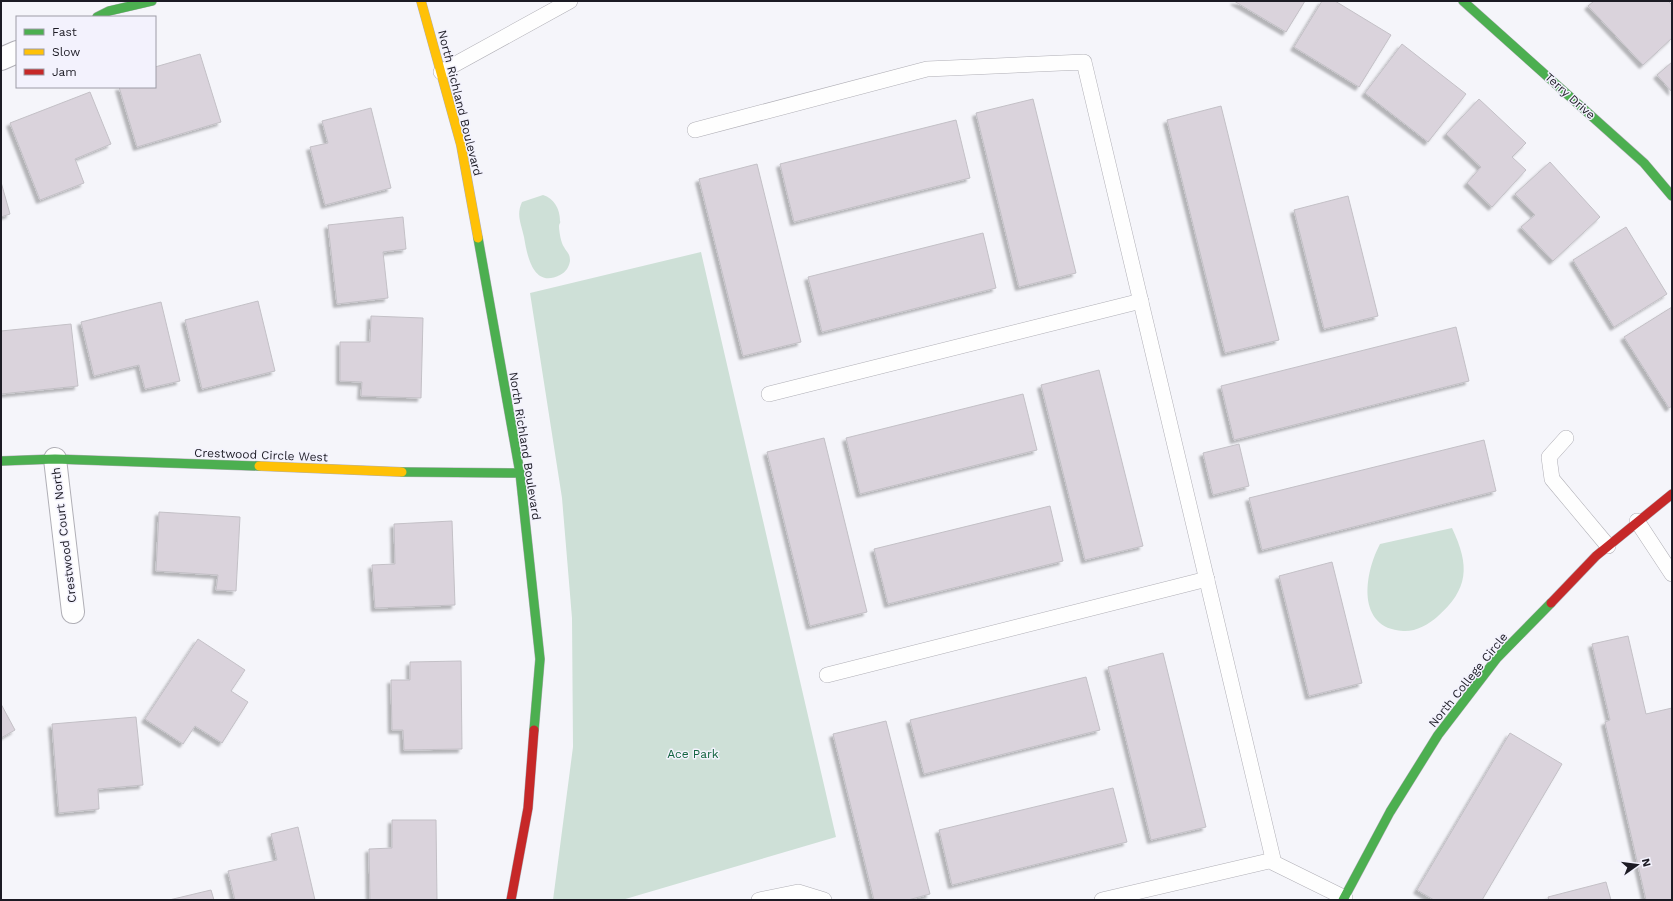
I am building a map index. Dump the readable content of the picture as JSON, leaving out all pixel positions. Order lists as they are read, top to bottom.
{
  "streets": {
    "street": [
      "Terry Drive",
      "North Richland Boulevard",
      "Crestwood Circle West",
      "Crestwood Court North",
      "North College Circle"
    ]
  },
  "crossings": [
    ["North Richland Boulevard", "Crestwood Circle West"],
    ["Crestwood Circle West", "Crestwood Court North"]
  ],
  "parks": ["Ace Park"],
  "legend": ["Fast", "Slow", "Jam"],
  "north": "right"
}
